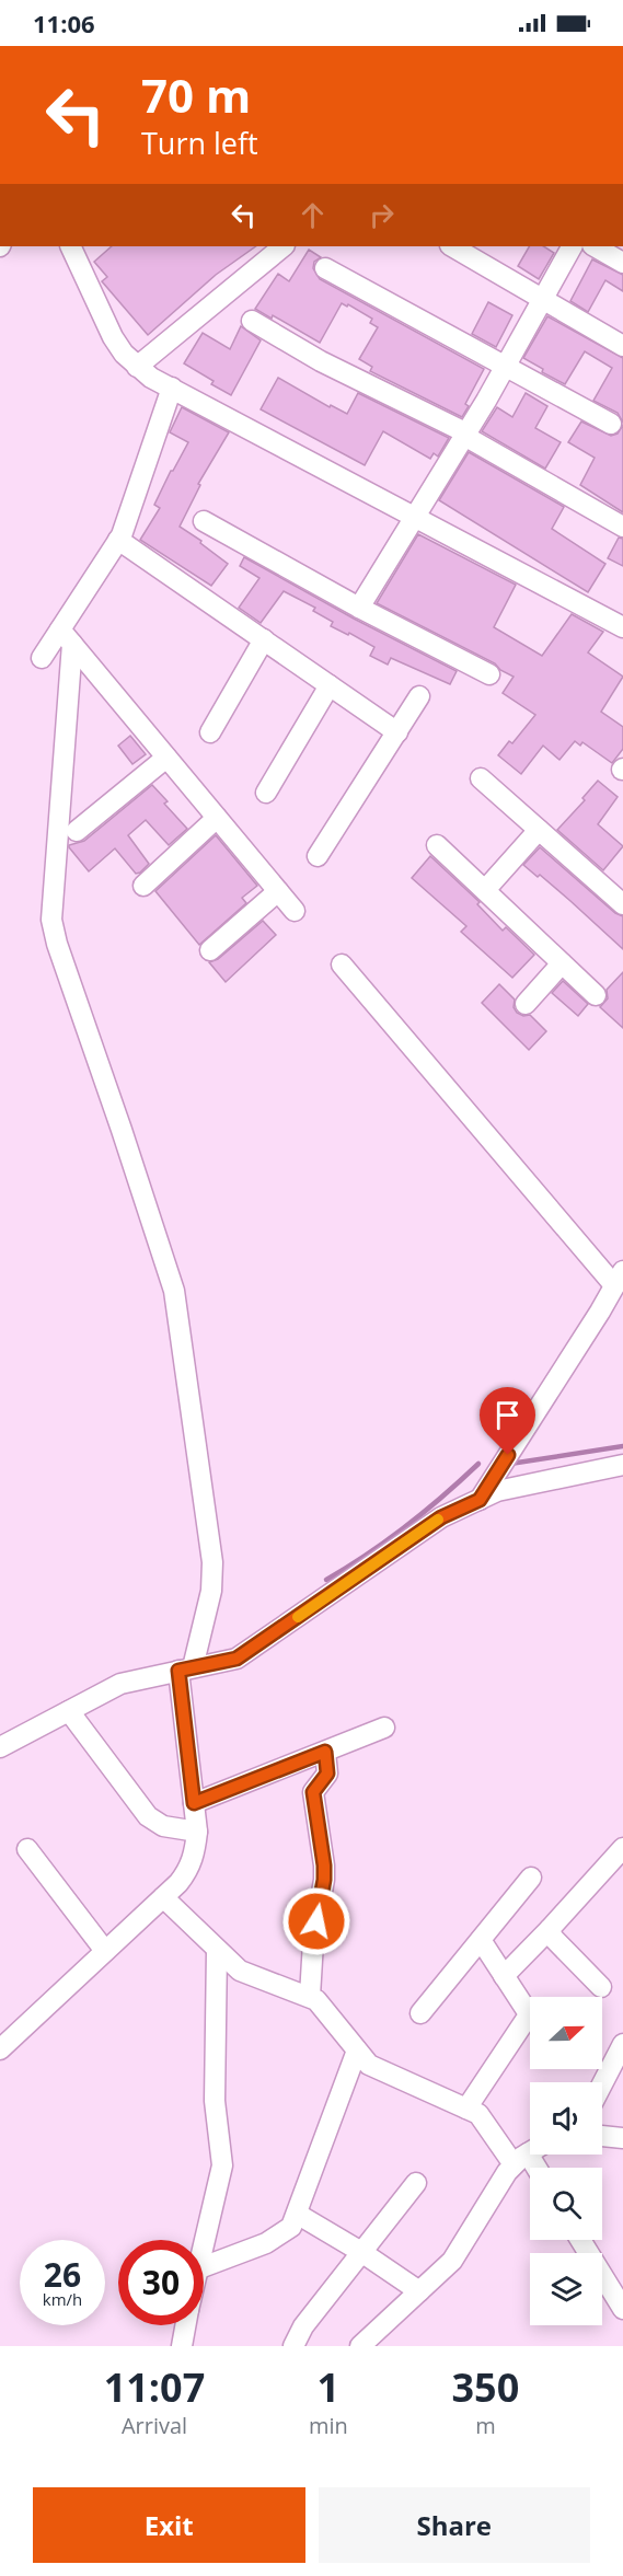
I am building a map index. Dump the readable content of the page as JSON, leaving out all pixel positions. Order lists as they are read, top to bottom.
{
  "north": "right",
  "page": {
    "status": "11:06",
    "turn": ["70 m", "Turn left"],
    "speed": "26 km/h",
    "limit": "30",
    "eta": [
      "11:07",
      "Arrival",
      "1",
      "min",
      "350",
      "m"
    ],
    "buttons": ["Exit", "Share"]
  }
}
